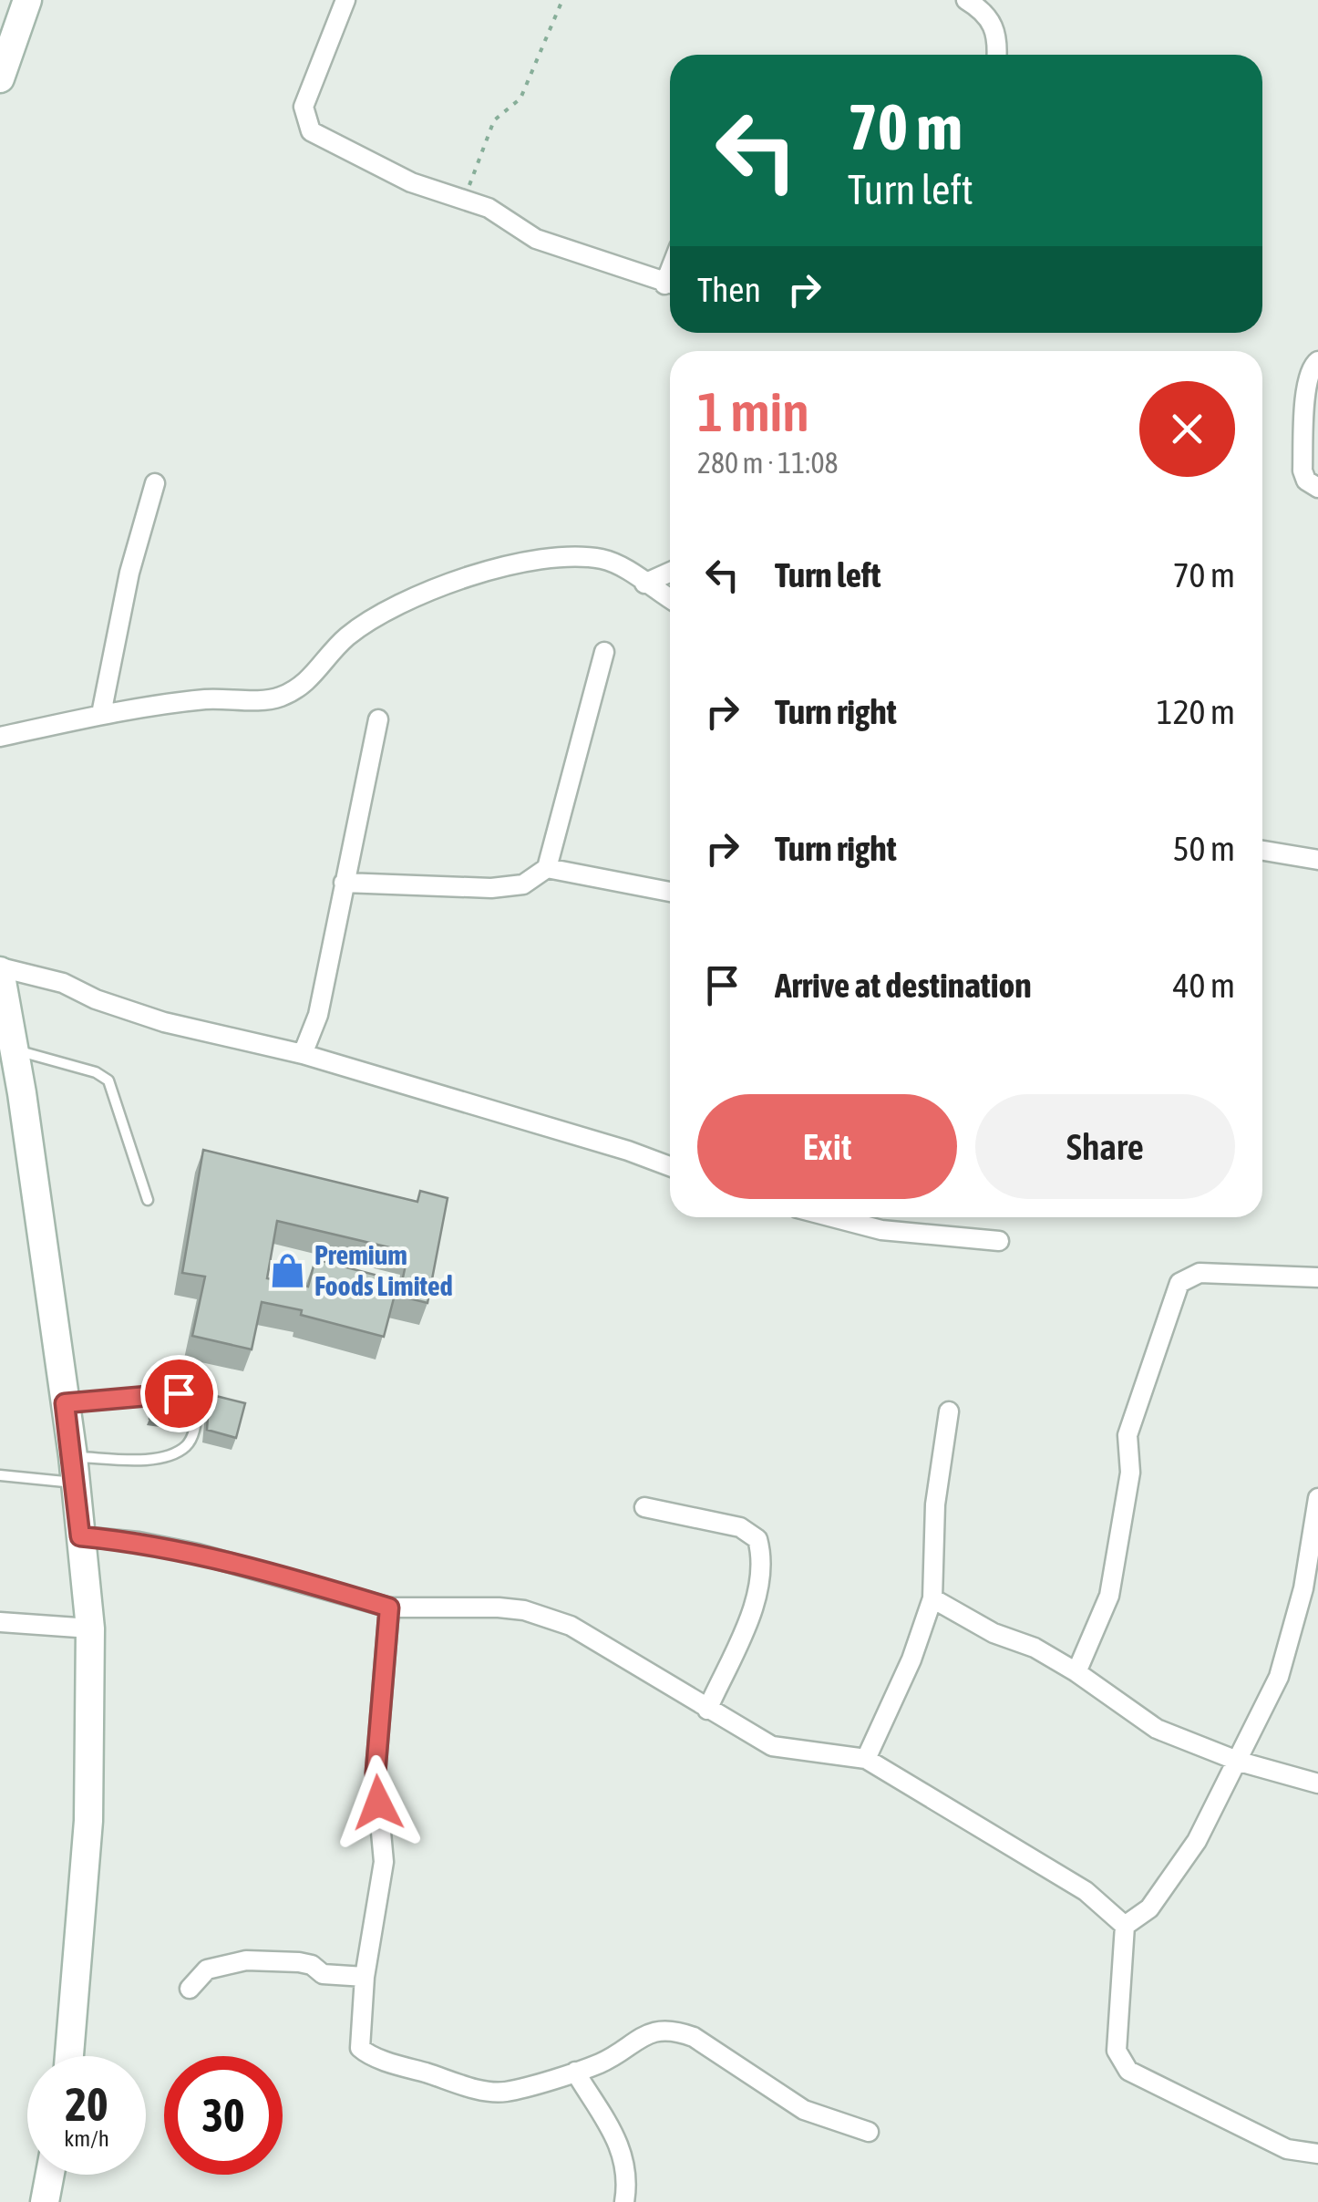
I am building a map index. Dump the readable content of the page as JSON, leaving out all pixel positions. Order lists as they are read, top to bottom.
{
  "places": {
    "shop": ["Premium Foods Limited"]
  },
  "page": {
    "turn": ["70 m", "Turn left"],
    "then": "Then",
    "heading": ["1 min", "280 m · 11:08"],
    "list": [
      {
        "name": "Turn left",
        "value": "70 m"
      },
      {
        "name": "Turn right",
        "value": "120 m"
      },
      {
        "name": "Turn right",
        "value": "50 m"
      },
      {
        "name": "Arrive at destination",
        "value": "40 m"
      }
    ],
    "buttons": ["Exit", "Share"],
    "speed": "20 km/h",
    "limit": "30"
  }
}
